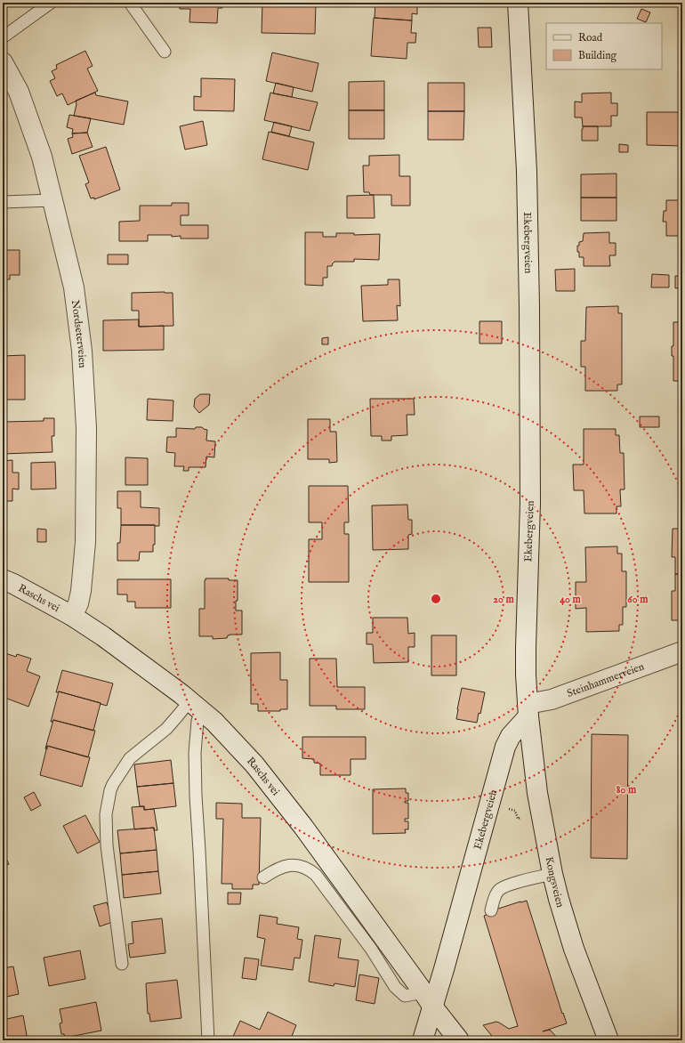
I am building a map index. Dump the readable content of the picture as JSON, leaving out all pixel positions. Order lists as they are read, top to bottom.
{
  "streets": {
    "street": [
      "Ekebergveien",
      "Nordseterveien",
      "Raschs vei",
      "Steinhammerveien",
      "Kongsveien"
    ]
  },
  "crossings": [
    ["Ekebergveien", "Raschs vei"],
    ["Ekebergveien", "Steinhammerveien"],
    ["Ekebergveien", "Kongsveien"],
    ["Nordseterveien", "Raschs vei"],
    ["Steinhammerveien", "Kongsveien"]
  ],
  "legend": ["Road", "Building"],
  "rings": [
    "20 m",
    "40 m",
    "60 m",
    "80 m"
  ]
}
